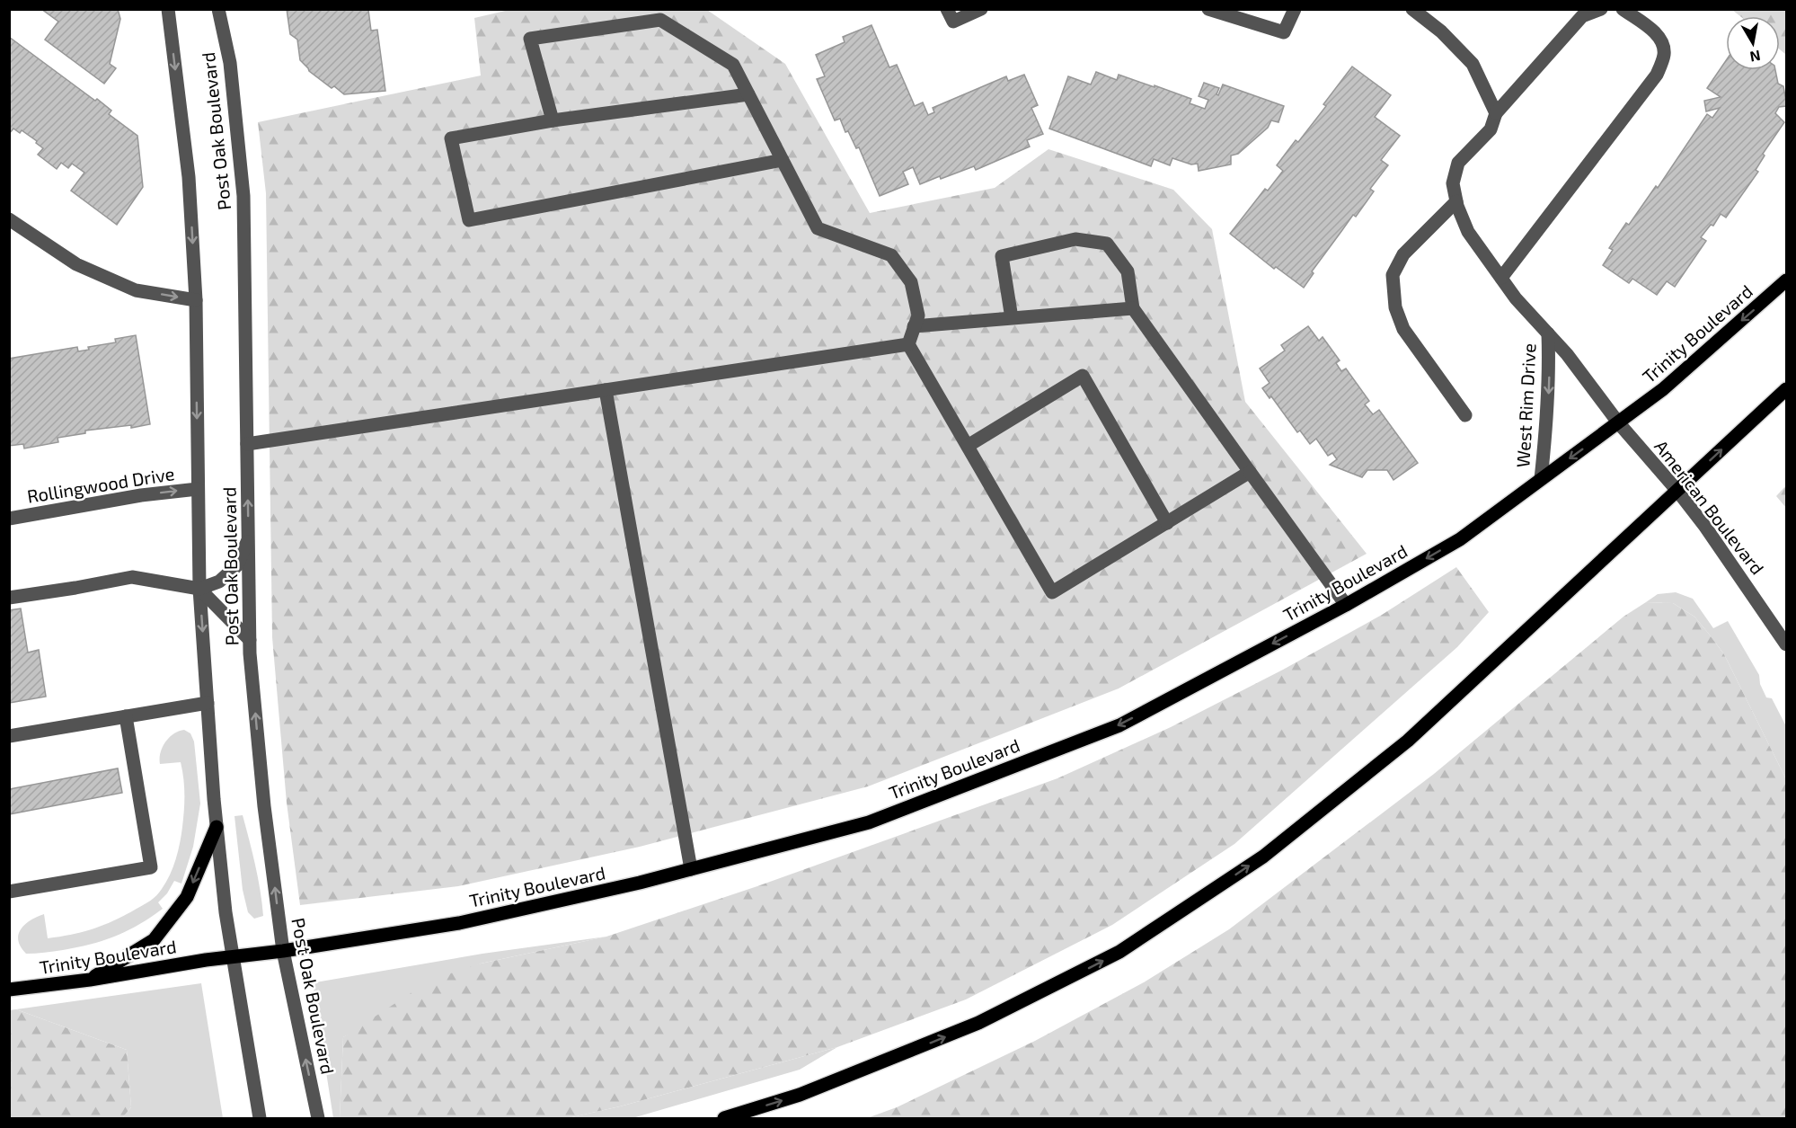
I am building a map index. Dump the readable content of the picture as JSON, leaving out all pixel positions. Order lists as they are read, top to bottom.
{
  "streets": {
    "main road": ["Trinity Boulevard"],
    "street": [
      "Post Oak Boulevard",
      "West Rim Drive",
      "Rollingwood Drive",
      "American Boulevard"
    ]
  },
  "crossings": [
    ["Post Oak Boulevard", "Trinity Boulevard"],
    ["Post Oak Boulevard", "Rollingwood Drive"],
    ["Trinity Boulevard", "West Rim Drive"],
    ["Trinity Boulevard", "American Boulevard"],
    ["West Rim Drive", "American Boulevard"]
  ],
  "north": "bottom"
}
